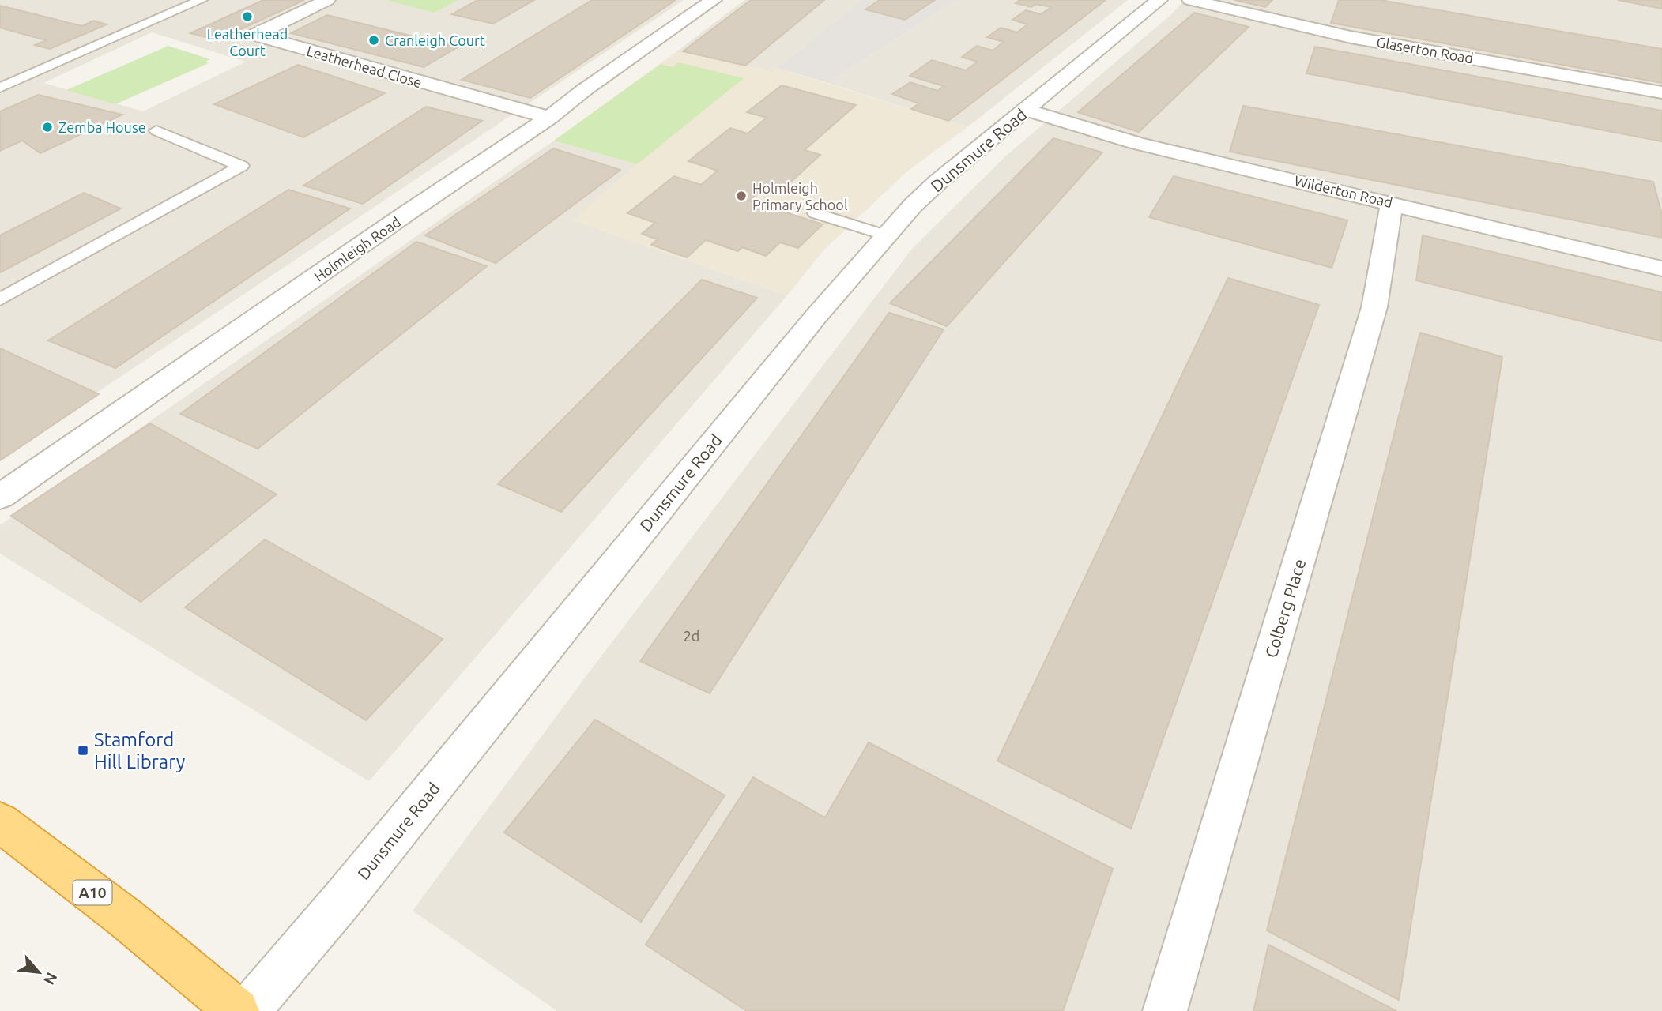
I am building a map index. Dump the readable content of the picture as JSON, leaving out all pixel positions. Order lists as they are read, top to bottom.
{
  "streets": {
    "highway": ["A10"],
    "street": [
      "Glaserton Road",
      "Leatherhead Close",
      "Dunsmure Road",
      "Wilderton Road",
      "Holmleigh Road",
      "Colberg Place"
    ]
  },
  "crossings": [
    ["Leatherhead Close", "Holmleigh Road"],
    ["Dunsmure Road", "Wilderton Road"],
    ["Wilderton Road", "Colberg Place"]
  ],
  "places": {
    "other": [
      "Leatherhead Court",
      "Cranleigh Court",
      "Zemba House",
      "Holmleigh Primary School"
    ],
    "transit": ["Stamford Hill Library"]
  },
  "house_numbers": ["2d"],
  "north": "bottom right"
}
